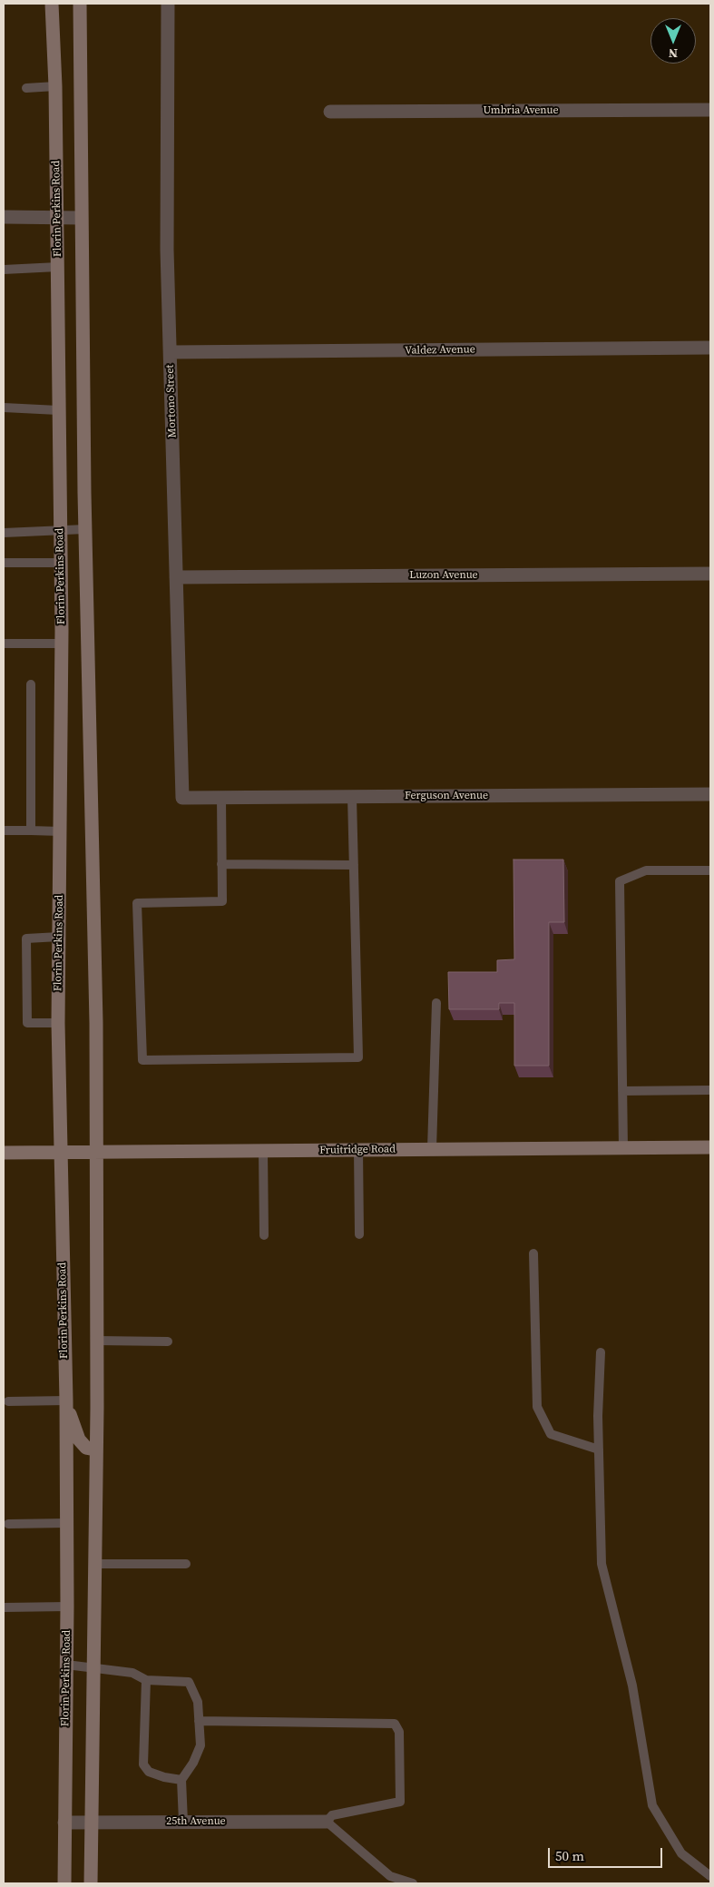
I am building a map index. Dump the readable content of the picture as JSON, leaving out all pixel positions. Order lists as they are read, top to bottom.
{
  "streets": {
    "main road": ["Florin Perkins Road", "Fruitridge Road"],
    "street": [
      "Umbria Avenue",
      "Valdez Avenue",
      "Mortono Street",
      "Luzon Avenue",
      "Ferguson Avenue",
      "25th Avenue"
    ]
  },
  "crossings": [
    ["Florin Perkins Road", "Fruitridge Road"],
    ["Florin Perkins Road", "25th Avenue"],
    ["Valdez Avenue", "Mortono Street"],
    ["Mortono Street", "Luzon Avenue"],
    ["Mortono Street", "Ferguson Avenue"]
  ],
  "scale_bar": "50 m",
  "north": "bottom"
}
